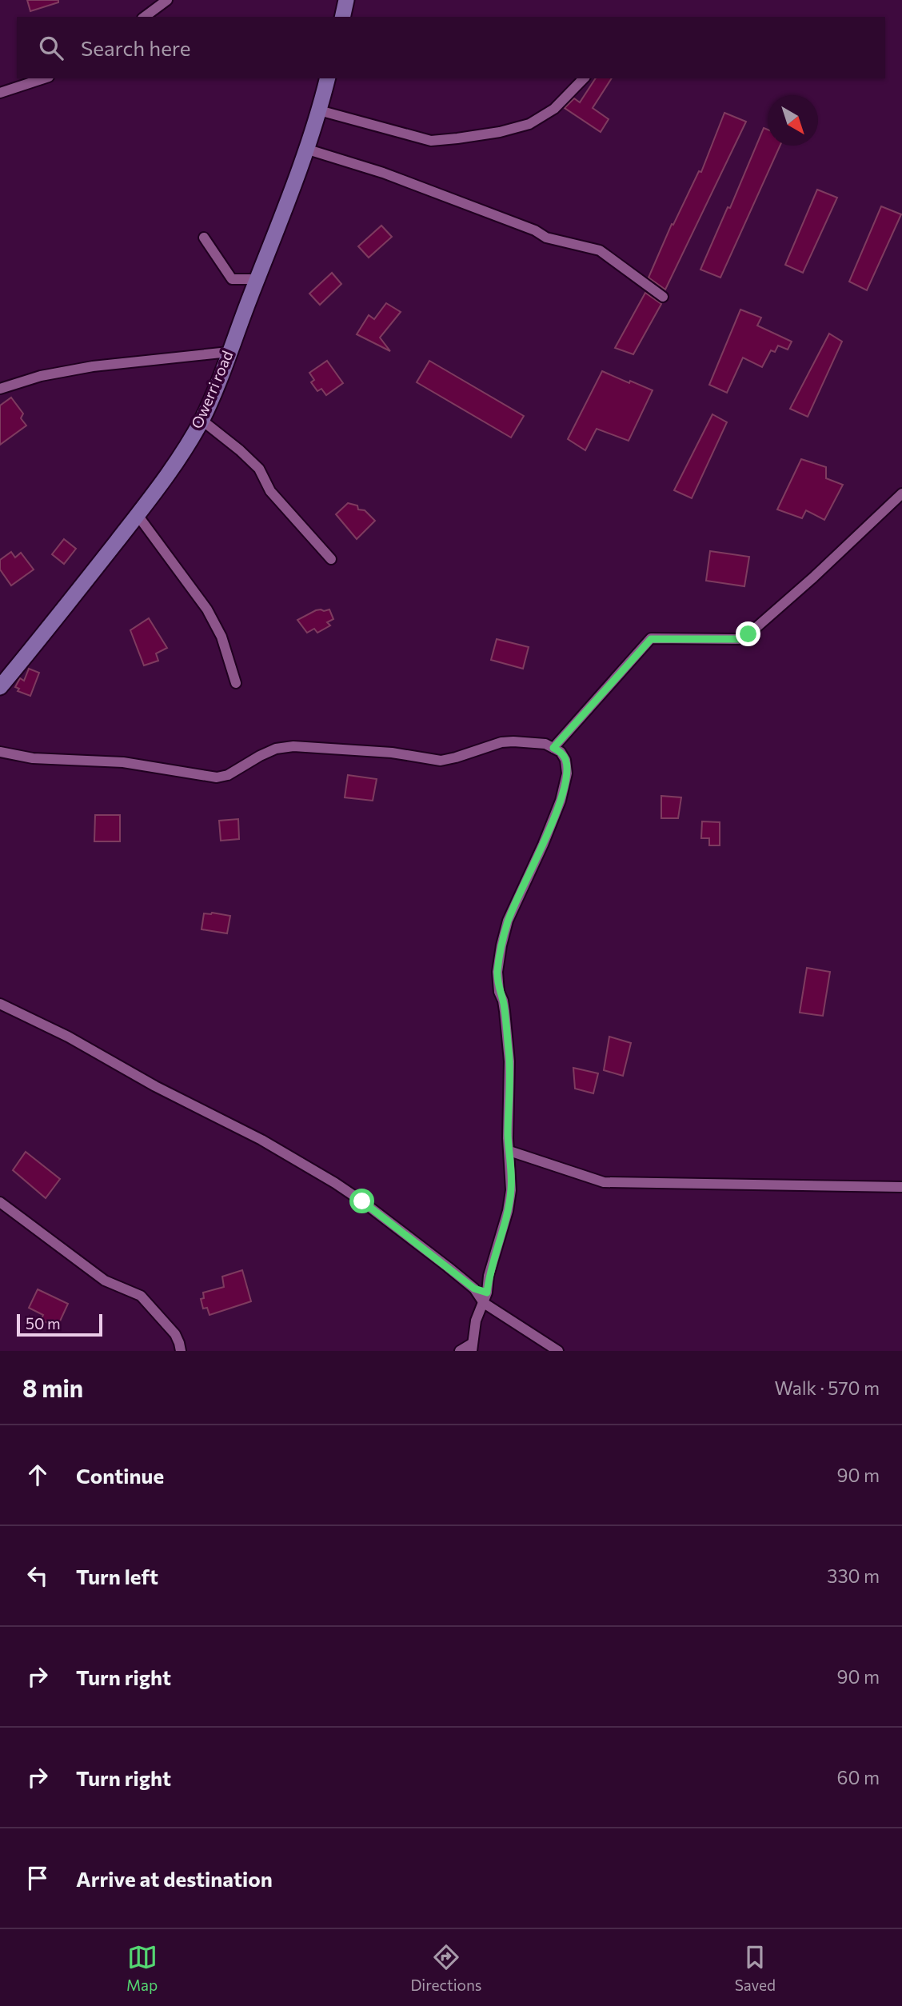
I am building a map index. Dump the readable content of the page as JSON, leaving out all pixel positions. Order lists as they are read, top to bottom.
{
  "streets": {
    "main road": ["Owerri road"]
  },
  "scale_bar": "50 m",
  "north": "bottom right",
  "page": {
    "search": "Search here",
    "scale": "50 m",
    "heading": ["8 min", "Walk · 570 m"],
    "list": [
      ["Continue", "90 m"],
      ["Turn left", "330 m"],
      ["Turn right", "90 m"],
      ["Turn right", "60 m"],
      "Arrive at destination"
    ],
    "nav": ["Map", "Directions", "Saved"]
  }
}
